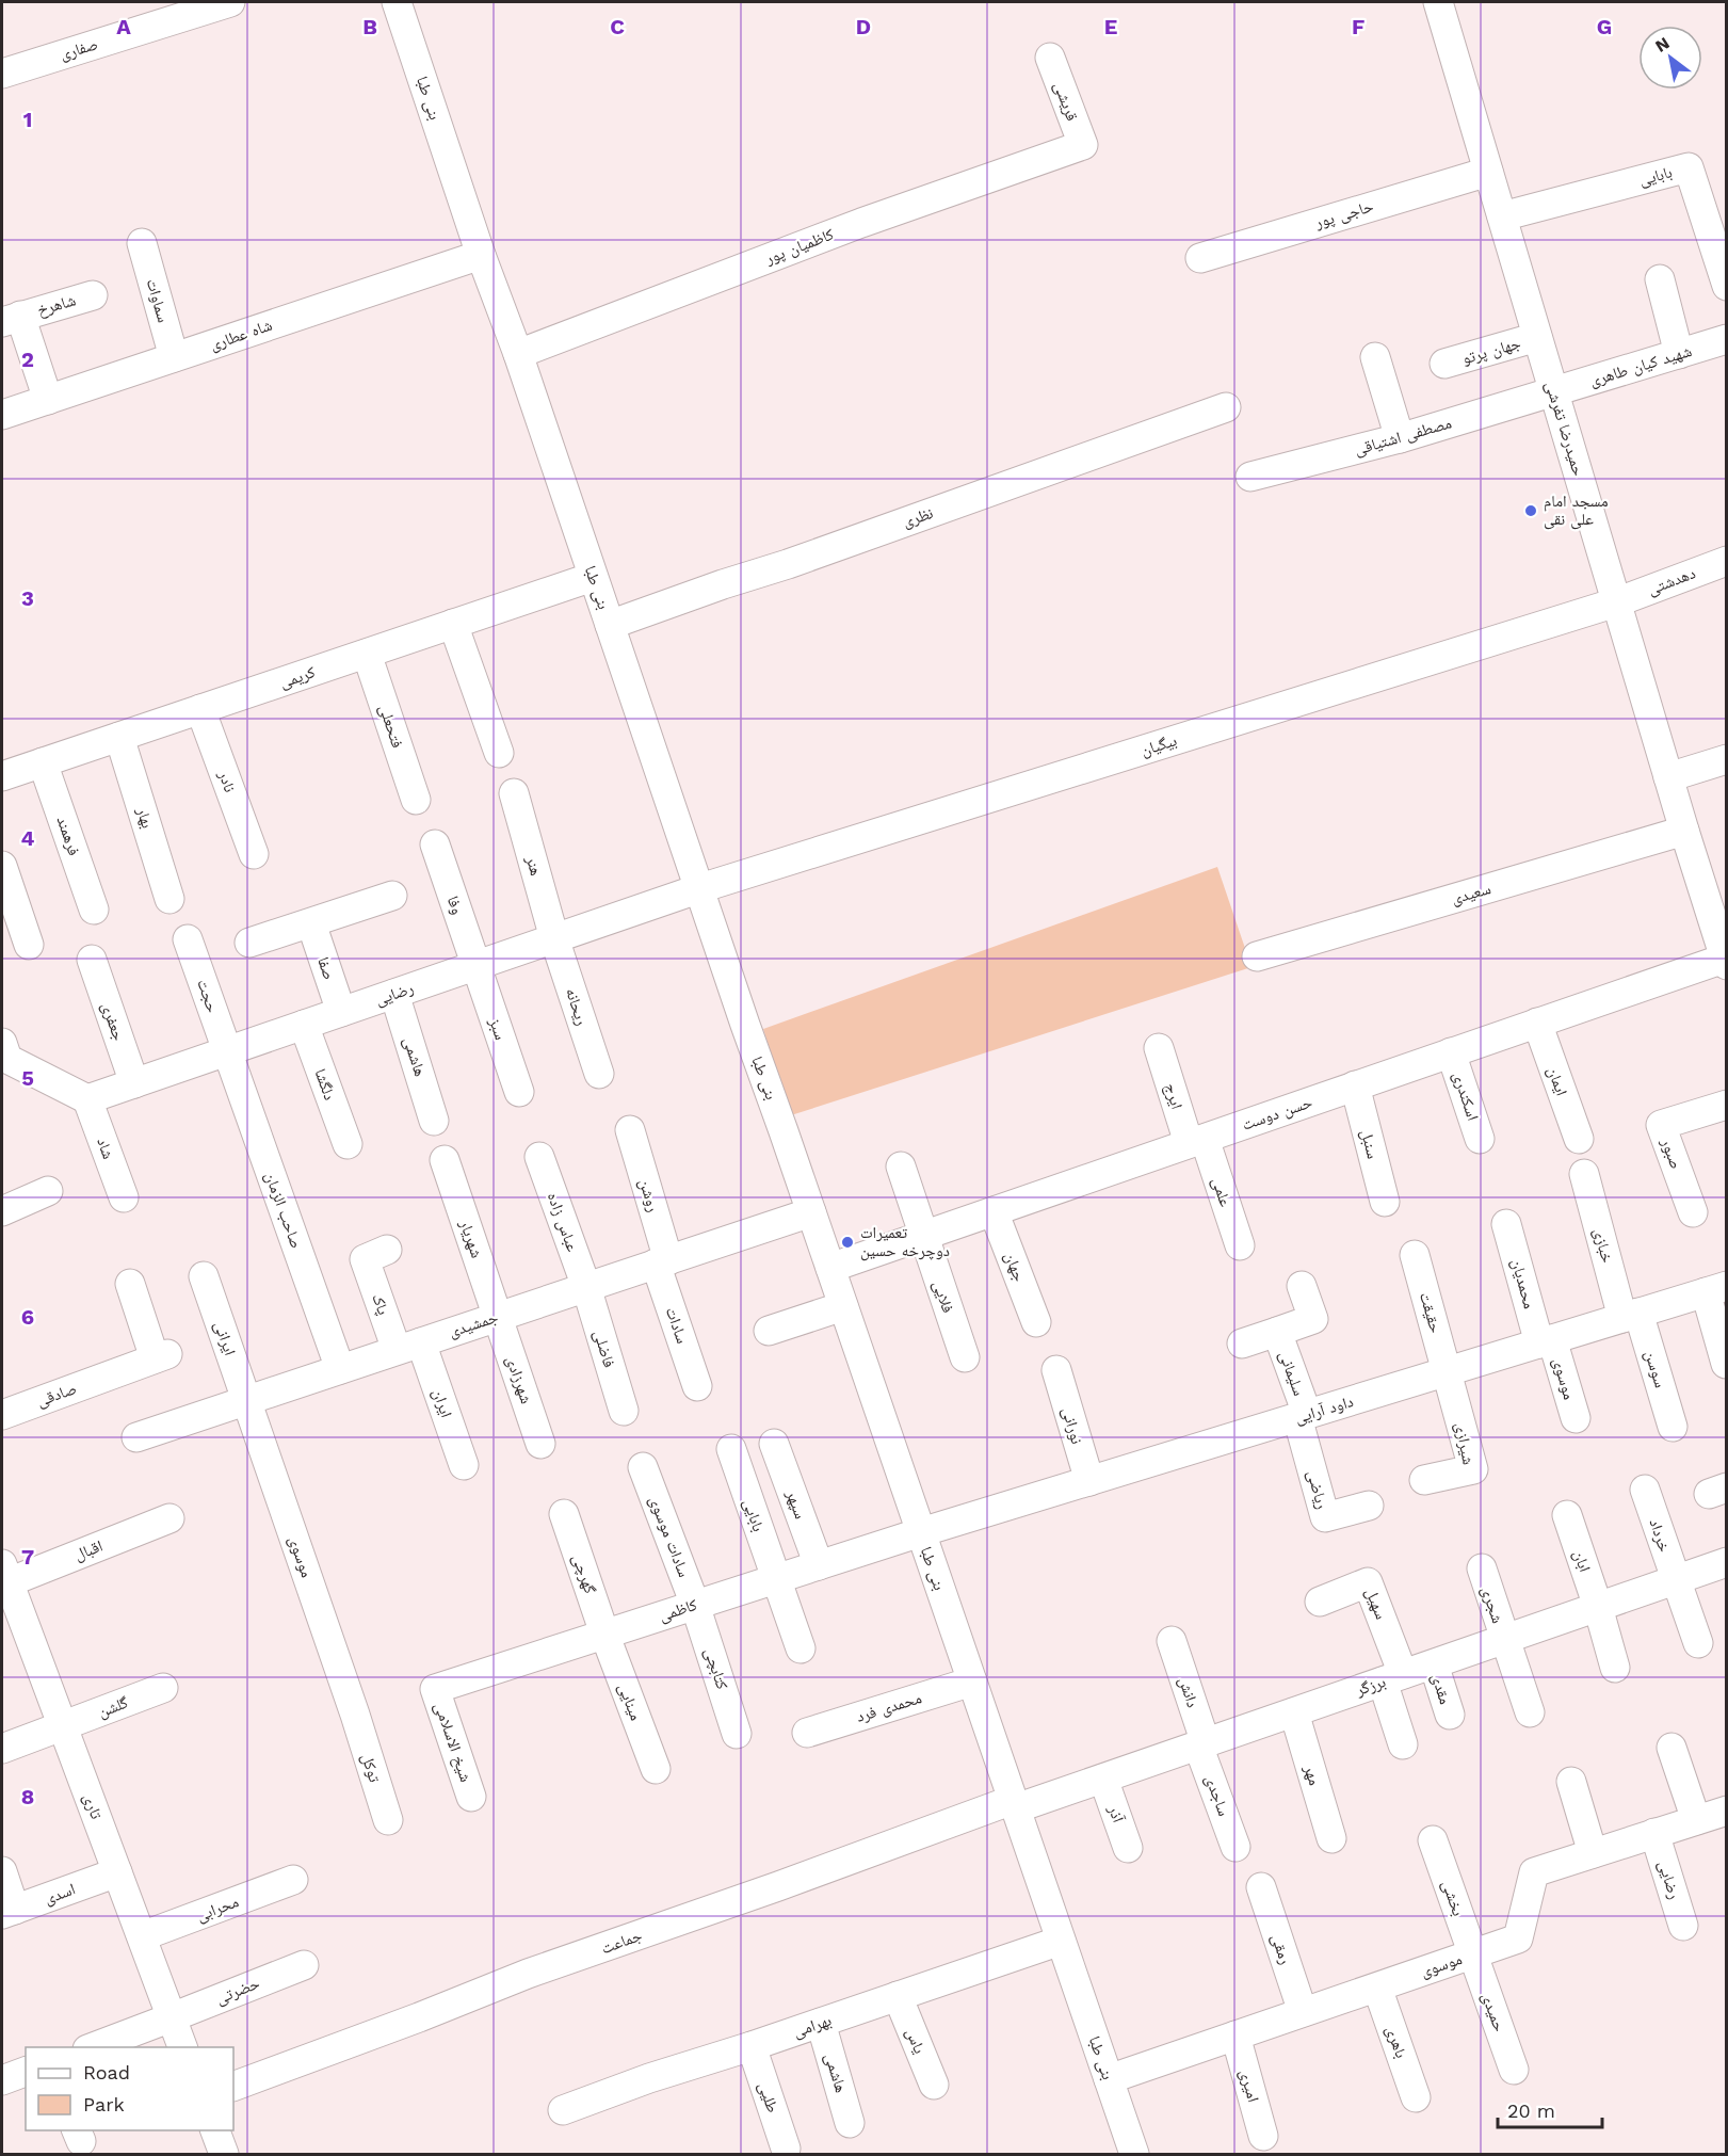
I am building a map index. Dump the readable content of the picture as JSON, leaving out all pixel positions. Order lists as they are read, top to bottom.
{
  "streets": {
    "street": [
      "صفاری",
      "بنی طبا",
      "قریشی",
      "بابایی",
      "حاجی پور",
      "کاظمیان پور",
      "سماوات",
      "شاهرخ",
      "شاه عطاری",
      "جهان پرتو",
      "شهید کیان طاهری",
      "حمیدرضا تفرشی",
      "مصطفی اشتیاقی",
      "نظری",
      "دهدشتی",
      "کریمی",
      "فتحعلی",
      "بیگیان",
      "نادر",
      "بهار",
      "فرهمند",
      "هنر",
      "سعیدی",
      "وفا",
      "صفا",
      "رضایی",
      "حجت",
      "ریحانه",
      "جعفری",
      "سبز",
      "هاشمی",
      "ایمان",
      "دلگشا",
      "ایرج",
      "اسکندری",
      "حسن دوست",
      "سنبل",
      "شاد",
      "صبور",
      "علمی",
      "روشن",
      "صاحب الزمان",
      "عباس زاده",
      "شهریار",
      "خبازی",
      "جهان",
      "محمدیان",
      "فلایی",
      "پاک",
      "حقیقت",
      "جمشیدی",
      "سادات",
      "ایرانی",
      "فاضلی",
      "سوسن",
      "سلیمانی",
      "موسوی",
      "شهرزادی",
      "صادقی",
      "ایران",
      "داود آرایی",
      "نورانی",
      "شیرازی",
      "ریاضی",
      "سپهر",
      "خرداد",
      "سادات موسوی",
      "اقبال",
      "ابان",
      "گهرچی",
      "سهیل",
      "شجری",
      "کاظمی",
      "کتابچی",
      "برزگر",
      "مقدی",
      "دانش",
      "مینایی",
      "گلشن",
      "محمدی فرد",
      "شیخ الاسلامی",
      "توکل",
      "مهر",
      "ساجدی",
      "تاری",
      "آذر",
      "اسدی",
      "بخشی",
      "محرابی",
      "جماعت",
      "رمقی",
      "حضرتی",
      "حمیدی",
      "بهرامی",
      "یاس",
      "باهری",
      "امیری",
      "طلیی"
    ]
  },
  "crossings": [
    ["بنی طبا", "کاظمیان پور"],
    ["بنی طبا", "شاه عطاری"],
    ["بنی طبا", "نظری"],
    ["بنی طبا", "کریمی"],
    ["بنی طبا", "بیگیان"],
    ["بنی طبا", "رضایی"],
    ["بنی طبا", "حسن دوست"],
    ["بنی طبا", "جمشیدی"],
    ["بنی طبا", "موسوی"],
    ["بنی طبا", "داود آرایی"],
    ["بنی طبا", "کاظمی"],
    ["بنی طبا", "برزگر"],
    ["بنی طبا", "محمدی فرد"],
    ["بنی طبا", "جماعت"],
    ["بنی طبا", "بهرامی"],
    ["قریشی", "کاظمیان پور"],
    ["بابایی", "حمیدرضا تفرشی"],
    ["بابایی", "کاظمی"],
    ["حاجی پور", "حمیدرضا تفرشی"],
    ["سماوات", "شاه عطاری"],
    ["شاهرخ", "شاه عطاری"],
    ["جهان پرتو", "حمیدرضا تفرشی"],
    ["شهید کیان طاهری", "حمیدرضا تفرشی"],
    ["شهید کیان طاهری", "مصطفی اشتیاقی"],
    ["حمیدرضا تفرشی", "مصطفی اشتیاقی"],
    ["حمیدرضا تفرشی", "دهدشتی"],
    ["حمیدرضا تفرشی", "بیگیان"],
    ["حمیدرضا تفرشی", "سعیدی"],
    ["حمیدرضا تفرشی", "حسن دوست"],
    ["دهدشتی", "بیگیان"],
    ["کریمی", "فتحعلی"],
    ["کریمی", "نادر"],
    ["کریمی", "بهار"],
    ["کریمی", "فرهمند"],
    ["بیگیان", "رضایی"],
    ["هنر", "رضایی"],
    ["هنر", "ریحانه"],
    ["وفا", "رضایی"],
    ["وفا", "سبز"],
    ["صفا", "رضایی"],
    ["رضایی", "حجت"],
    ["رضایی", "ریحانه"],
    ["رضایی", "جعفری"],
    ["رضایی", "سبز"],
    ["رضایی", "هاشمی"],
    ["رضایی", "دلگشا"],
    ["رضایی", "شاد"],
    ["رضایی", "صاحب الزمان"],
    ["رضایی", "موسوی"],
    ["حجت", "صاحب الزمان"],
    ["هاشمی", "بهرامی"],
    ["ایمان", "حسن دوست"],
    ["ایرج", "حسن دوست"],
    ["ایرج", "علمی"],
    ["اسکندری", "حسن دوست"],
    ["حسن دوست", "سنبل"],
    ["حسن دوست", "علمی"],
    ["حسن دوست", "جهان"],
    ["حسن دوست", "فلایی"],
    ["روشن", "جمشیدی"],
    ["روشن", "سادات"],
    ["صاحب الزمان", "جمشیدی"],
    ["عباس زاده", "جمشیدی"],
    ["عباس زاده", "فاضلی"],
    ["شهریار", "جمشیدی"],
    ["شهریار", "شهرزادی"],
    ["خبازی", "سوسن"],
    ["خبازی", "داود آرایی"],
    ["محمدیان", "موسوی"],
    ["محمدیان", "داود آرایی"],
    ["پاک", "جمشیدی"],
    ["پاک", "ایران"],
    ["حقیقت", "داود آرایی"],
    ["حقیقت", "شیرازی"],
    ["جمشیدی", "سادات"],
    ["جمشیدی", "ایرانی"],
    ["جمشیدی", "فاضلی"],
    ["جمشیدی", "موسوی"],
    ["جمشیدی", "شهرزادی"],
    ["جمشیدی", "ایران"],
    ["ایرانی", "موسوی"],
    ["سوسن", "داود آرایی"],
    ["سلیمانی", "داود آرایی"],
    ["سلیمانی", "ریاضی"],
    ["موسوی", "داود آرایی"],
    ["موسوی", "توکل"],
    ["موسوی", "بخشی"],
    ["موسوی", "رمقی"],
    ["موسوی", "حمیدی"],
    ["موسوی", "باهری"],
    ["موسوی", "امیری"],
    ["داود آرایی", "نورانی"],
    ["داود آرایی", "شیرازی"],
    ["داود آرایی", "ریاضی"],
    ["داود آرایی", "کاظمی"],
    ["سپهر", "کاظمی"],
    ["خرداد", "برزگر"],
    ["سادات موسوی", "کاظمی"],
    ["سادات موسوی", "کتابچی"],
    ["اقبال", "تاری"],
    ["ابان", "برزگر"],
    ["گهرچی", "کاظمی"],
    ["گهرچی", "مینایی"],
    ["سهیل", "برزگر"],
    ["شجری", "برزگر"],
    ["کاظمی", "کتابچی"],
    ["کاظمی", "مینایی"],
    ["کاظمی", "شیخ الاسلامی"],
    ["برزگر", "مقدی"],
    ["برزگر", "دانش"],
    ["برزگر", "مهر"],
    ["برزگر", "ساجدی"],
    ["برزگر", "آذر"],
    ["برزگر", "جماعت"],
    ["دانش", "ساجدی"],
    ["گلشن", "تاری"],
    ["تاری", "اسدی"],
    ["تاری", "محرابی"],
    ["تاری", "حضرتی"],
    ["بخشی", "حمیدی"],
    ["بهرامی", "یاس"],
    ["بهرامی", "طلیی"]
  ],
  "places": ["مسجد امام علی نقی", "تعمیرات دوچرخه حسین"],
  "legend": ["Road", "Park"],
  "scale_bar": "20 m",
  "north": "top left",
  "grid": {
    "columns": [
      "A",
      "B",
      "C",
      "D",
      "E",
      "F",
      "G"
    ],
    "rows": [
      "1",
      "2",
      "3",
      "4",
      "5",
      "6",
      "7",
      "8"
    ]
  }
}
